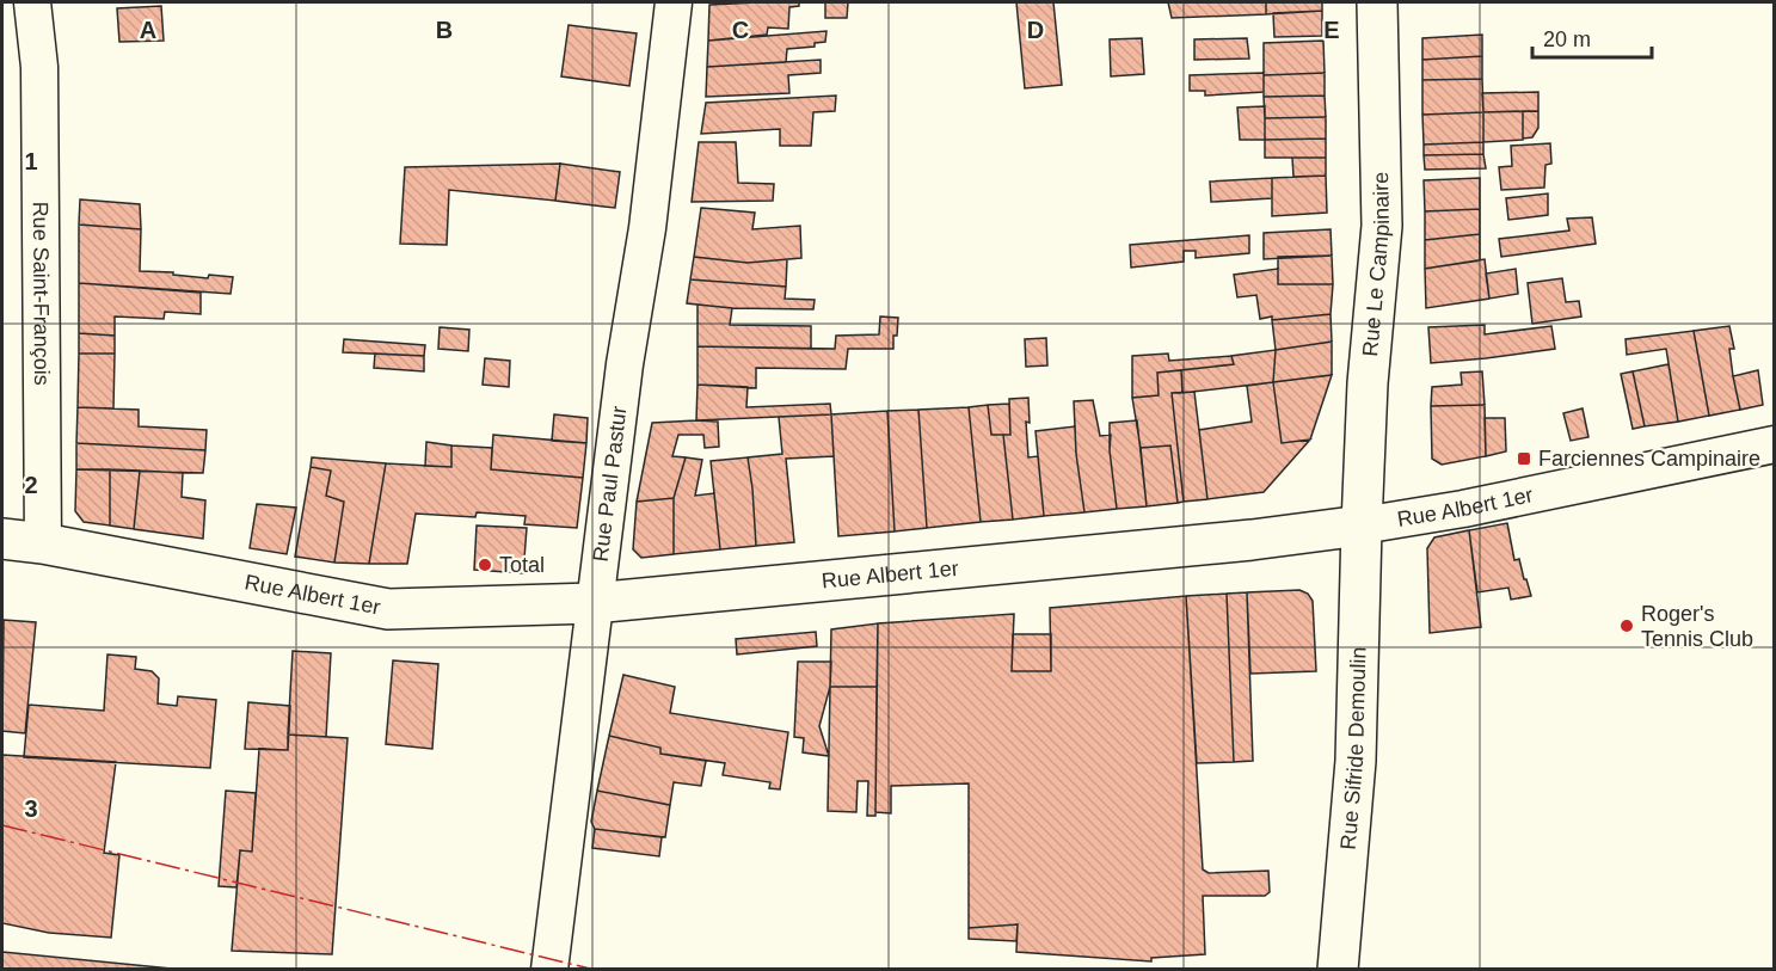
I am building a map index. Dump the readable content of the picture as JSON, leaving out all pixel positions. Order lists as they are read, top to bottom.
{
  "streets": {
    "main road": ["Rue Le Campinaire", "Rue Albert 1er", "Rue Sifride Demoulin"],
    "street": ["Rue Saint-François", "Rue Paul Pastur"]
  },
  "crossings": [
    ["Rue Le Campinaire", "Rue Albert 1er"],
    ["Rue Le Campinaire", "Rue Sifride Demoulin"],
    ["Rue Saint-François", "Rue Albert 1er"],
    ["Rue Paul Pastur", "Rue Albert 1er"],
    ["Rue Albert 1er", "Rue Sifride Demoulin"]
  ],
  "places": {
    "transit": ["Farciennes Campinaire"],
    "other": ["Total", "Roger's Tennis Club"]
  },
  "scale_bar": "20 m",
  "grid": {
    "columns": [
      "A",
      "B",
      "C",
      "D",
      "E"
    ],
    "rows": ["1", "2", "3"]
  }
}
